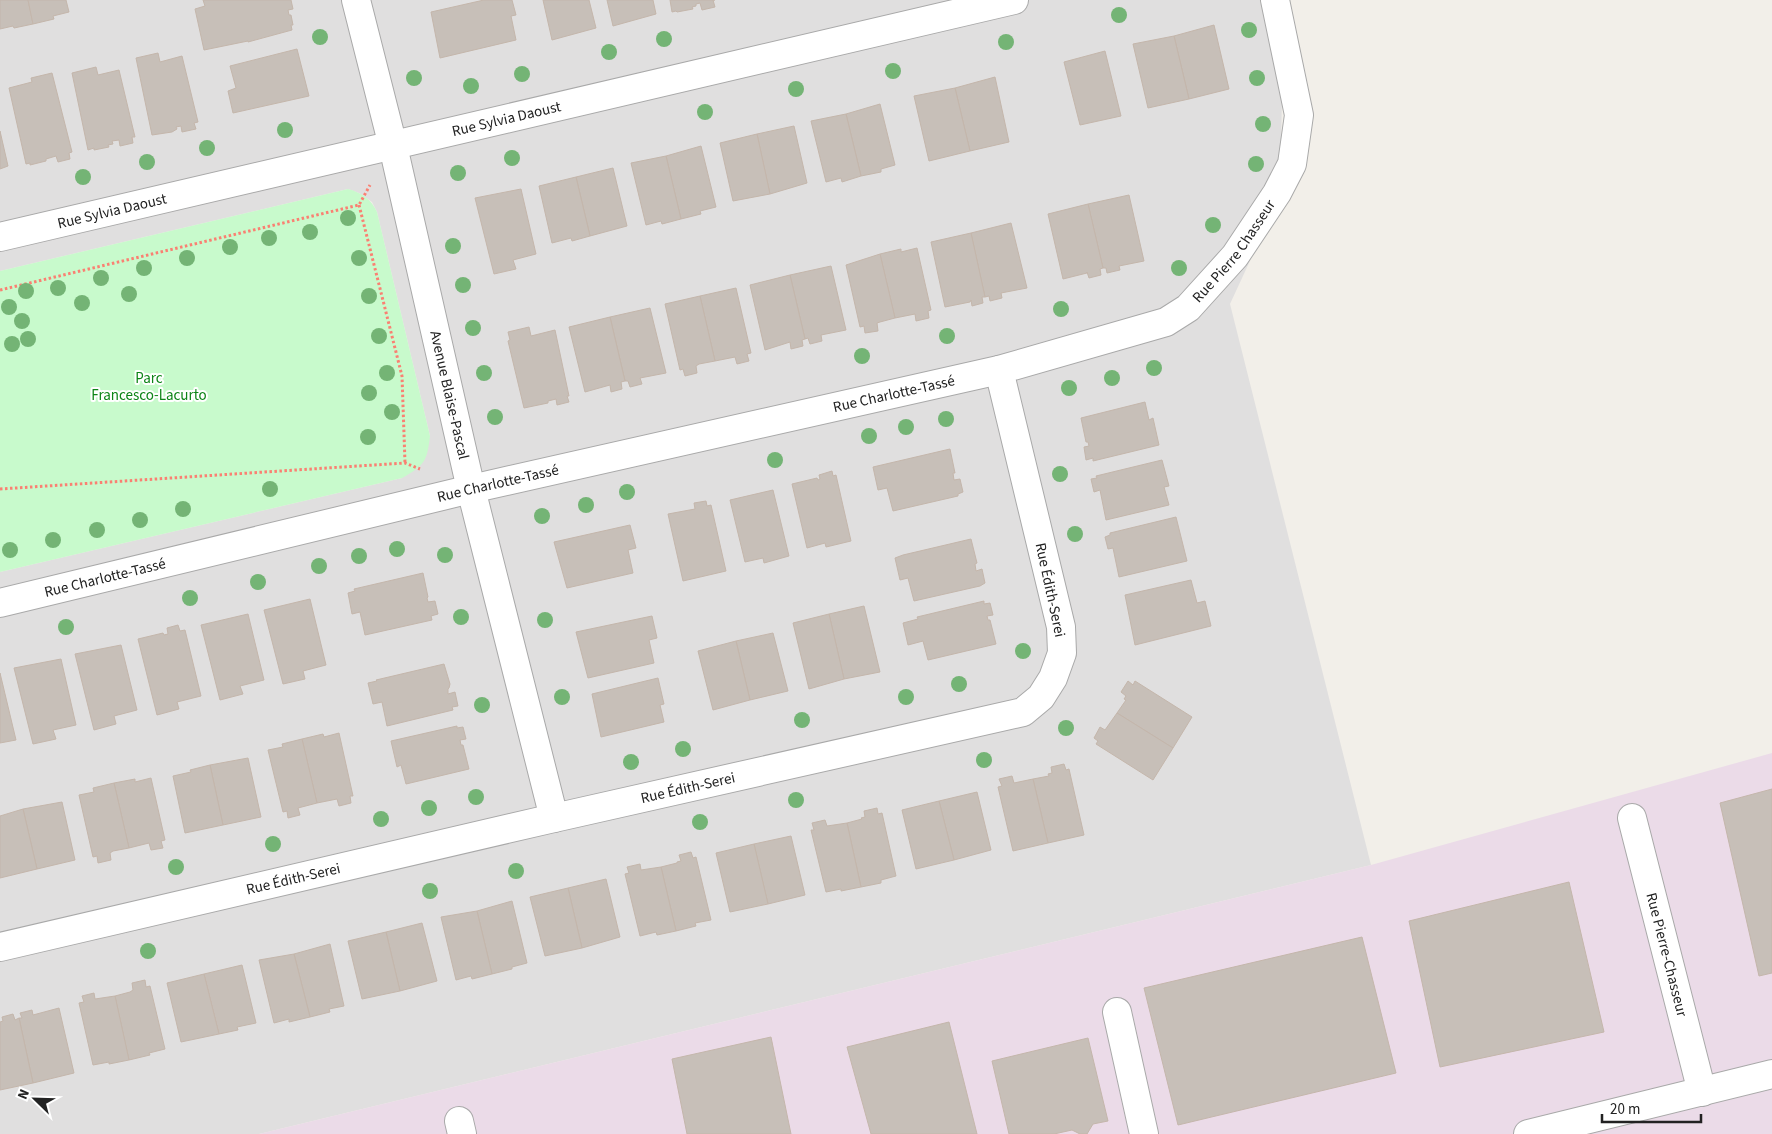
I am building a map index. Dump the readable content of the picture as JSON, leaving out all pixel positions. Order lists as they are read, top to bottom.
{
  "streets": {
    "street": [
      "Rue Sylvia Daoust",
      "Rue Pierre Chasseur",
      "Rue Charlotte-Tassé",
      "Avenue Blaise-Pascal",
      "Rue Édith-Serei",
      "Rue Pierre-Chasseur"
    ]
  },
  "crossings": [
    ["Rue Sylvia Daoust", "Avenue Blaise-Pascal"],
    ["Rue Pierre Chasseur", "Rue Charlotte-Tassé"],
    ["Rue Pierre Chasseur", "Rue Édith-Serei"],
    ["Rue Charlotte-Tassé", "Avenue Blaise-Pascal"],
    ["Rue Charlotte-Tassé", "Rue Édith-Serei"],
    ["Avenue Blaise-Pascal", "Rue Édith-Serei"]
  ],
  "parks": ["Parc Francesco-Lacurto"],
  "scale_bar": "20 m",
  "north": "top left"
}
